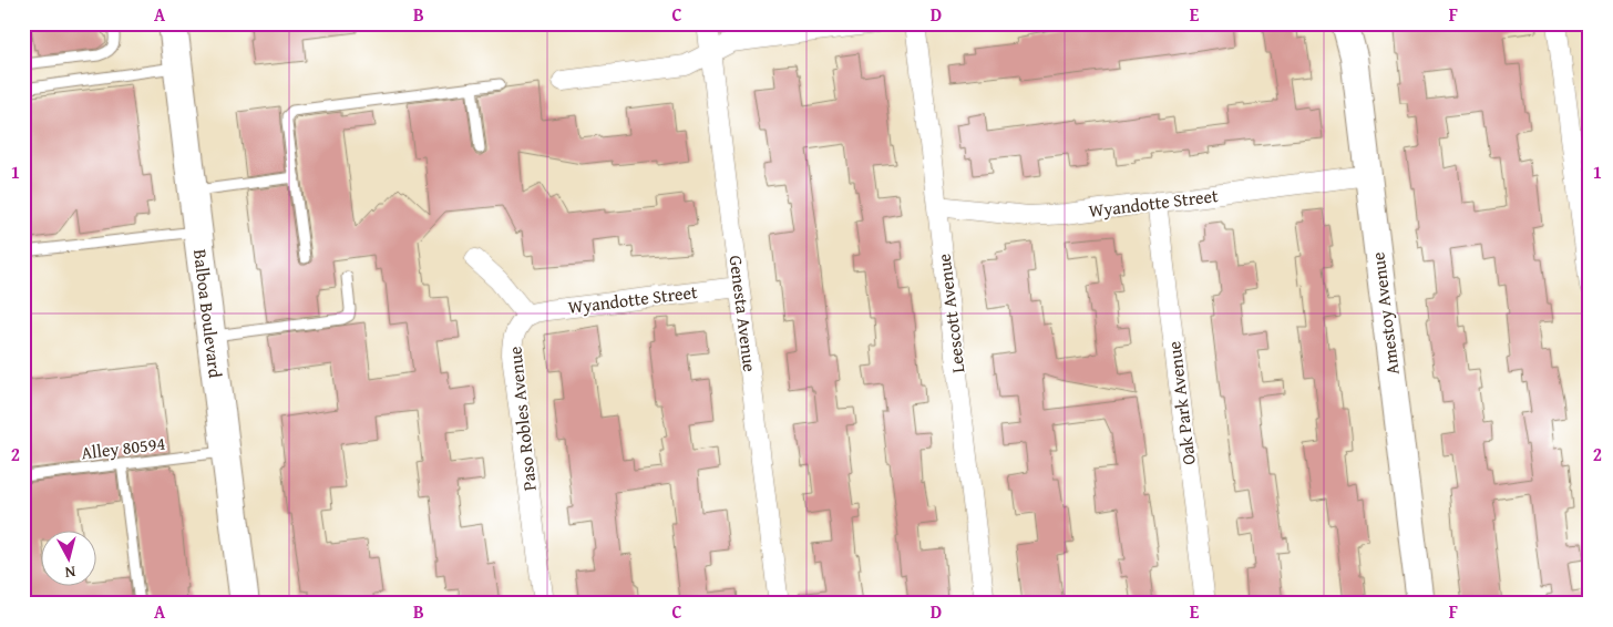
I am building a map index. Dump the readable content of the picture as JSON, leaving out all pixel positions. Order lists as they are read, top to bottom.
{
  "streets": {
    "main road": ["Balboa Boulevard"],
    "street": [
      "Wyandotte Street",
      "Genesta Avenue",
      "Leescott Avenue",
      "Amestoy Avenue",
      "Oak Park Avenue",
      "Paso Robles Avenue"
    ],
    "lane": ["Alley 80594"]
  },
  "crossings": [
    ["Wyandotte Street", "Genesta Avenue"],
    ["Wyandotte Street", "Leescott Avenue"],
    ["Wyandotte Street", "Amestoy Avenue"],
    ["Wyandotte Street", "Oak Park Avenue"],
    ["Wyandotte Street", "Paso Robles Avenue"],
    ["Balboa Boulevard", "Alley 80594"]
  ],
  "north": "bottom",
  "grid": {
    "columns": [
      "A",
      "B",
      "C",
      "D",
      "E",
      "F"
    ],
    "rows": ["1", "2"]
  }
}
